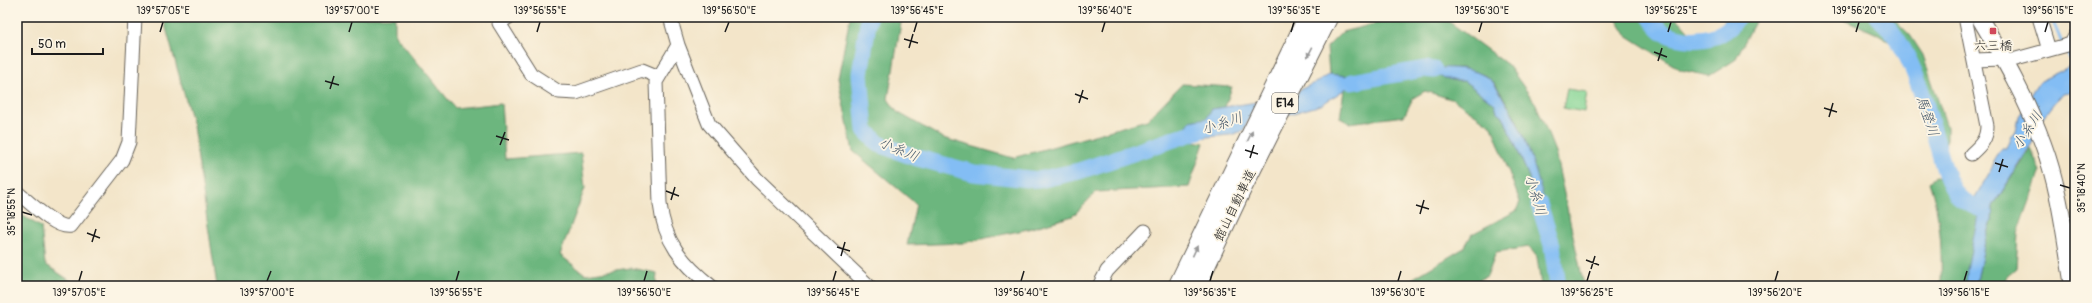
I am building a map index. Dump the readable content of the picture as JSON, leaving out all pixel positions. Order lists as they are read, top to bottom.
{
  "streets": {
    "highway": ["E14", "館山自動車道"]
  },
  "water": ["馬登川", "小糸川"],
  "places": {
    "transit": ["六三橋"]
  },
  "scale_bar": "50 m",
  "coordinates": [
    "139°57'05\"E",
    "139°57'00\"E",
    "139°56'55\"E",
    "139°56'50\"E",
    "139°56'45\"E",
    "139°56'40\"E",
    "139°56'35\"E",
    "139°56'30\"E",
    "139°56'25\"E",
    "139°56'20\"E",
    "139°56'15\"E",
    "35°18'40\"N",
    "35°18'55\"N"
  ]
}
